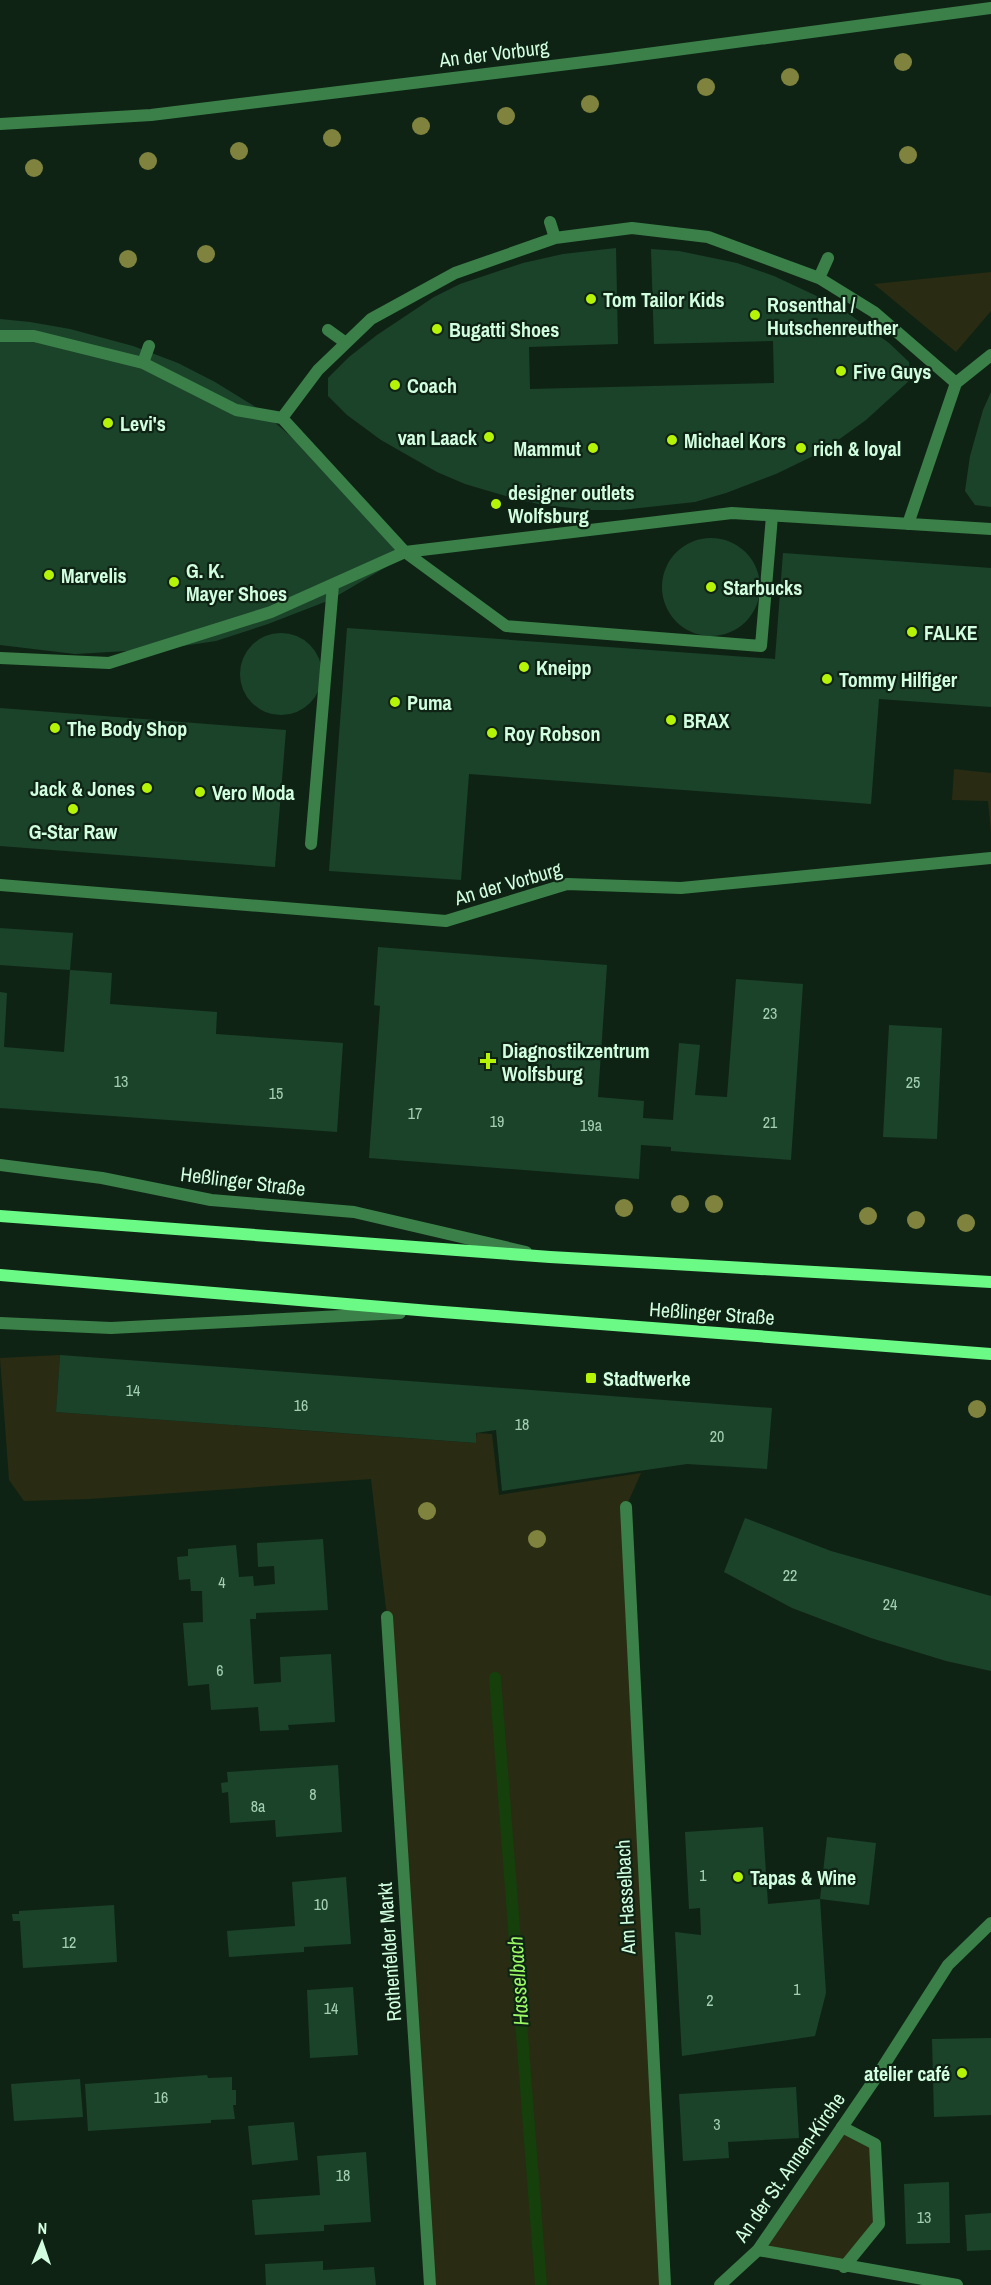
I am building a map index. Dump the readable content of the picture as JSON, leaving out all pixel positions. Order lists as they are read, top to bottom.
{
  "streets": {
    "main road": ["Heßlinger Straße"],
    "street": [
      "An der Vorburg",
      "Am Hasselbach",
      "Rothenfelder Markt",
      "An der St. Annen-Kirche"
    ]
  },
  "water": ["Hasselbach"],
  "places": {
    "other": [
      "Tom Tailor Kids",
      "Rosenthal / Hutschenreuther",
      "Bugatti Shoes",
      "Five Guys",
      "Coach",
      "Levi's",
      "van Laack",
      "Michael Kors",
      "Mammut",
      "rich & loyal",
      "designer outlets Wolfsburg",
      "Marvelis",
      "G. K. Mayer Shoes",
      "Starbucks",
      "FALKE",
      "Kneipp",
      "Tommy Hilfiger",
      "Puma",
      "BRAX",
      "The Body Shop",
      "Roy Robson",
      "Jack & Jones",
      "Vero Moda",
      "G-Star Raw",
      "Tapas & Wine",
      "atelier café"
    ],
    "health": ["Diagnostikzentrum Wolfsburg"],
    "transit": ["Stadtwerke"]
  },
  "house_numbers": [
    "23",
    "13",
    "25",
    "15",
    "17",
    "19",
    "21",
    "19a",
    "14",
    "16",
    "18",
    "20",
    "22",
    "4",
    "24",
    "6",
    "8",
    "8a",
    "1",
    "10",
    "12",
    "1",
    "2",
    "14",
    "16",
    "3",
    "18",
    "13"
  ],
  "north": "top"
}
